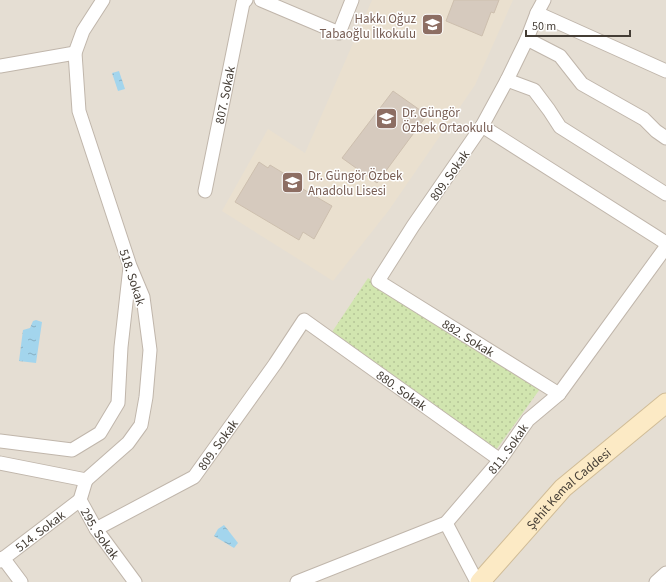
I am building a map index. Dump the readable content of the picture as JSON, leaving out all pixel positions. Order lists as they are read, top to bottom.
{
  "streets": {
    "main road": ["Şehit Kemal Caddesi"],
    "street": [
      "807. Sokak",
      "809. Sokak",
      "518. Sokak",
      "882. Sokak",
      "880. Sokak",
      "811. Sokak",
      "514. Sokak",
      "295. Sokak"
    ]
  },
  "crossings": [
    ["809. Sokak", "882. Sokak"],
    ["809. Sokak", "880. Sokak"],
    ["809. Sokak", "295. Sokak"],
    ["518. Sokak", "295. Sokak"],
    ["882. Sokak", "811. Sokak"],
    ["880. Sokak", "811. Sokak"],
    ["514. Sokak", "295. Sokak"]
  ],
  "places": {
    "school or university": ["Hakkı Oğuz Tabaoğlu İlkokulu", "Dr. Güngör Özbek Ortaokulu", "Dr. Güngör Özbek Anadolu Lisesi"]
  },
  "scale_bar": "50 m"
}
